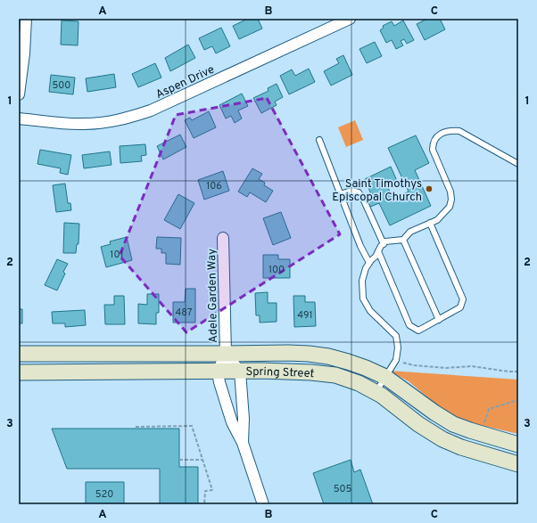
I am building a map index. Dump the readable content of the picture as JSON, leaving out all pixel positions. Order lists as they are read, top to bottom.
{
  "streets": {
    "main road": ["Spring Street"],
    "street": ["Aspen Drive", "Adele Garden Way"]
  },
  "crossings": [
    ["Adele Garden Way", "Spring Street"]
  ],
  "places": ["Saint Timothys Episcopal Church"],
  "house_numbers": [
    "500",
    "106",
    "101",
    "100",
    "487",
    "491",
    "505",
    "520"
  ],
  "grid": {
    "columns": ["A", "B", "C"],
    "rows": ["1", "2", "3"]
  }
}
